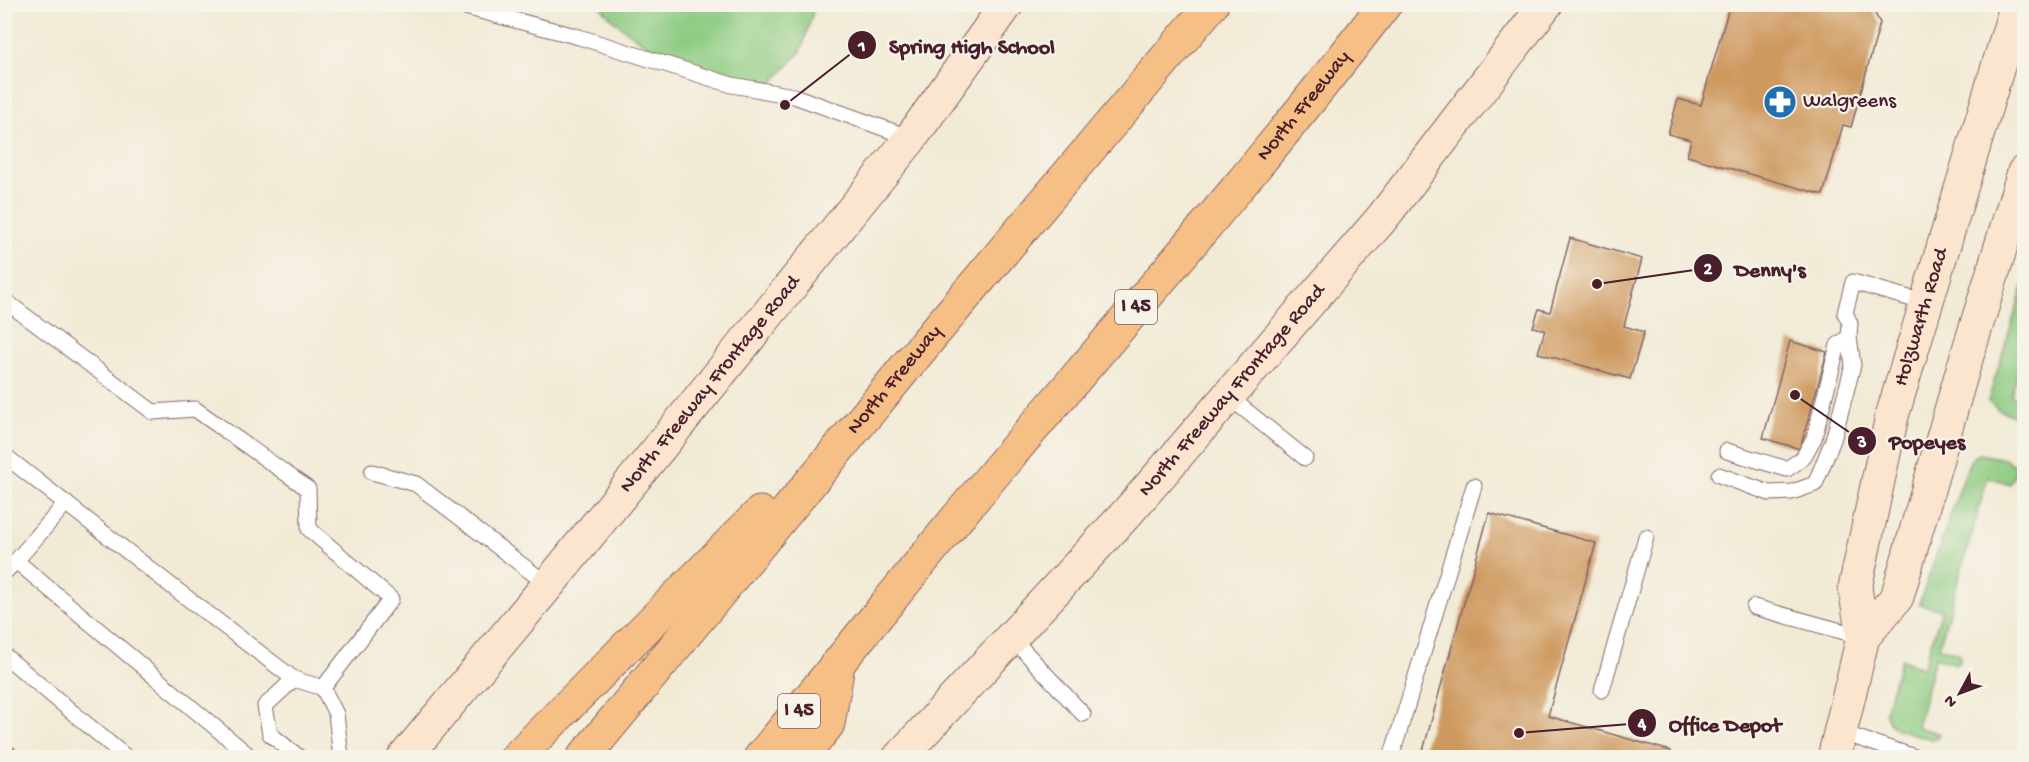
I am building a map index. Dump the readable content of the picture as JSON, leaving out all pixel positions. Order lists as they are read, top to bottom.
{
  "streets": {
    "highway": ["North Freeway", "I 45"],
    "main road": ["Holzwarth Road", "North Freeway Frontage Road"]
  },
  "places": {
    "pharmacy": ["Walgreens"],
    "other": [
      "Spring High School",
      "Denny's",
      "Popeyes",
      "Office Depot"
    ]
  },
  "north": "bottom left"
}
